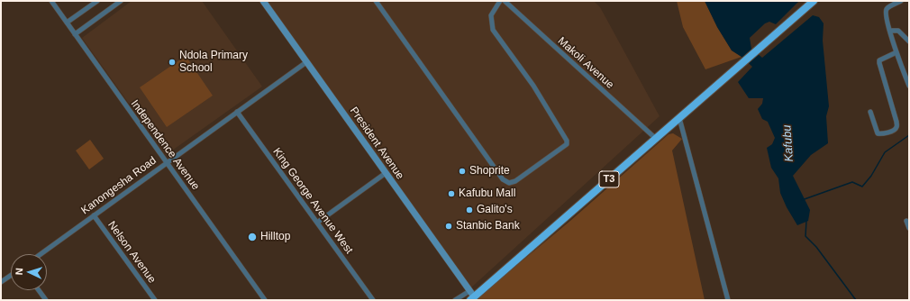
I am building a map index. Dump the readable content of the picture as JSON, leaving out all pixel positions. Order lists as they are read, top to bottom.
{
  "streets": {
    "highway": ["T3"],
    "main road": ["President Avenue"],
    "street": [
      "Makoli Avenue",
      "Independence Avenue",
      "Kanongesha Road",
      "King George Avenue West",
      "Nelson Avenue"
    ]
  },
  "crossings": [
    ["Makoli Avenue", "T3"],
    ["President Avenue", "T3"],
    ["President Avenue", "Kanongesha Road"],
    ["Independence Avenue", "Kanongesha Road"],
    ["Kanongesha Road", "King George Avenue West"],
    ["Kanongesha Road", "Nelson Avenue"]
  ],
  "water": ["Kafubu"],
  "places": [
    "Ndola Primary School",
    "Shoprite",
    "Kafubu Mall",
    "Galito's",
    "Stanbic Bank",
    "Hilltop"
  ],
  "north": "left"
}
